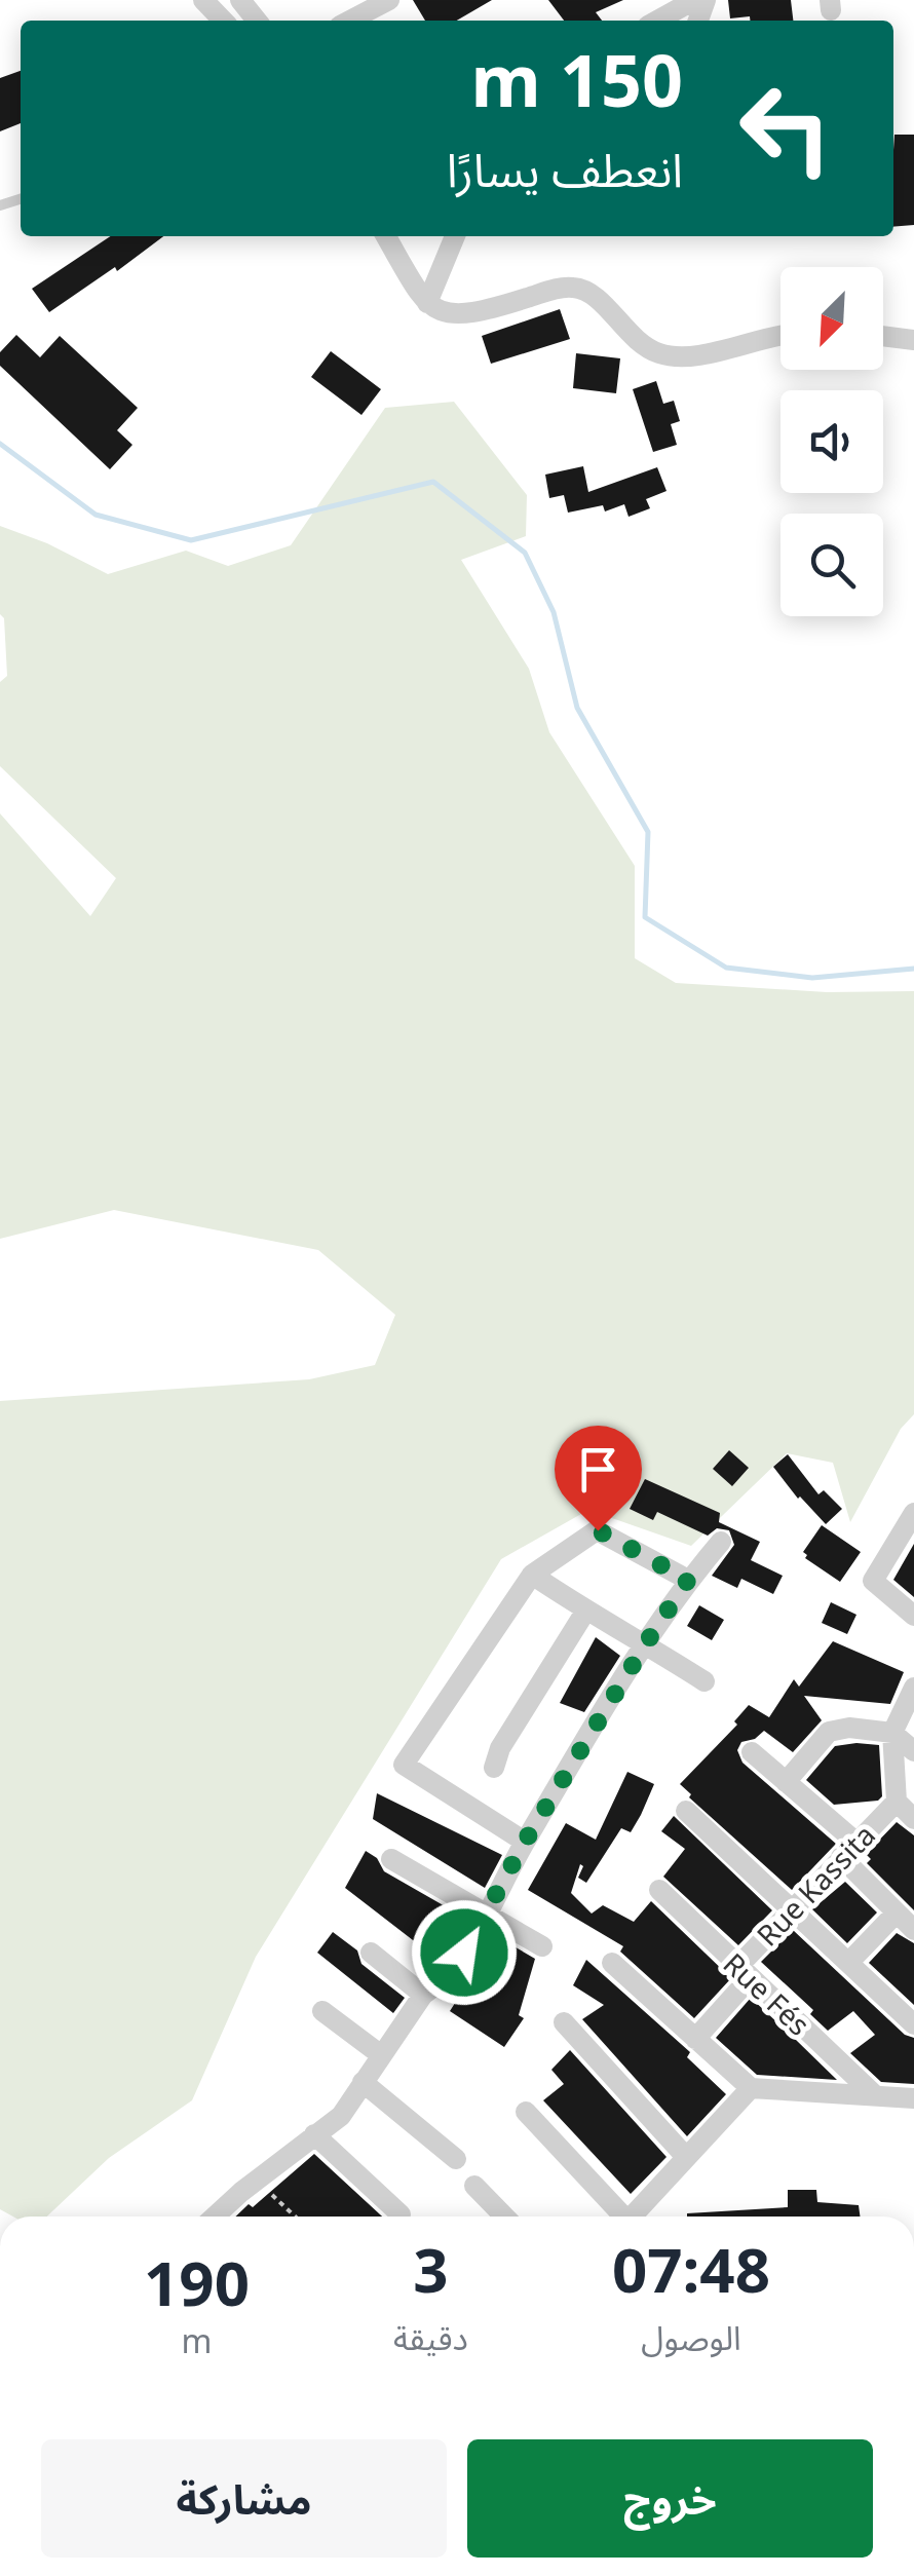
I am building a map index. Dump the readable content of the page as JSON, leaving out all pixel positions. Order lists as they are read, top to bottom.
{
  "streets": {
    "street": ["Rue Kassita", "Rue Fés"]
  },
  "crossings": [
    ["Rue Kassita", "Rue Fés"]
  ],
  "north": "bottom left",
  "page": {
    "turn": ["150 m", "انعطف يسارًا"],
    "eta": [
      "07:48",
      "الوصول",
      "3",
      "دقيقة",
      "190",
      "m"
    ],
    "buttons": ["خروج", "مشاركة"]
  }
}
